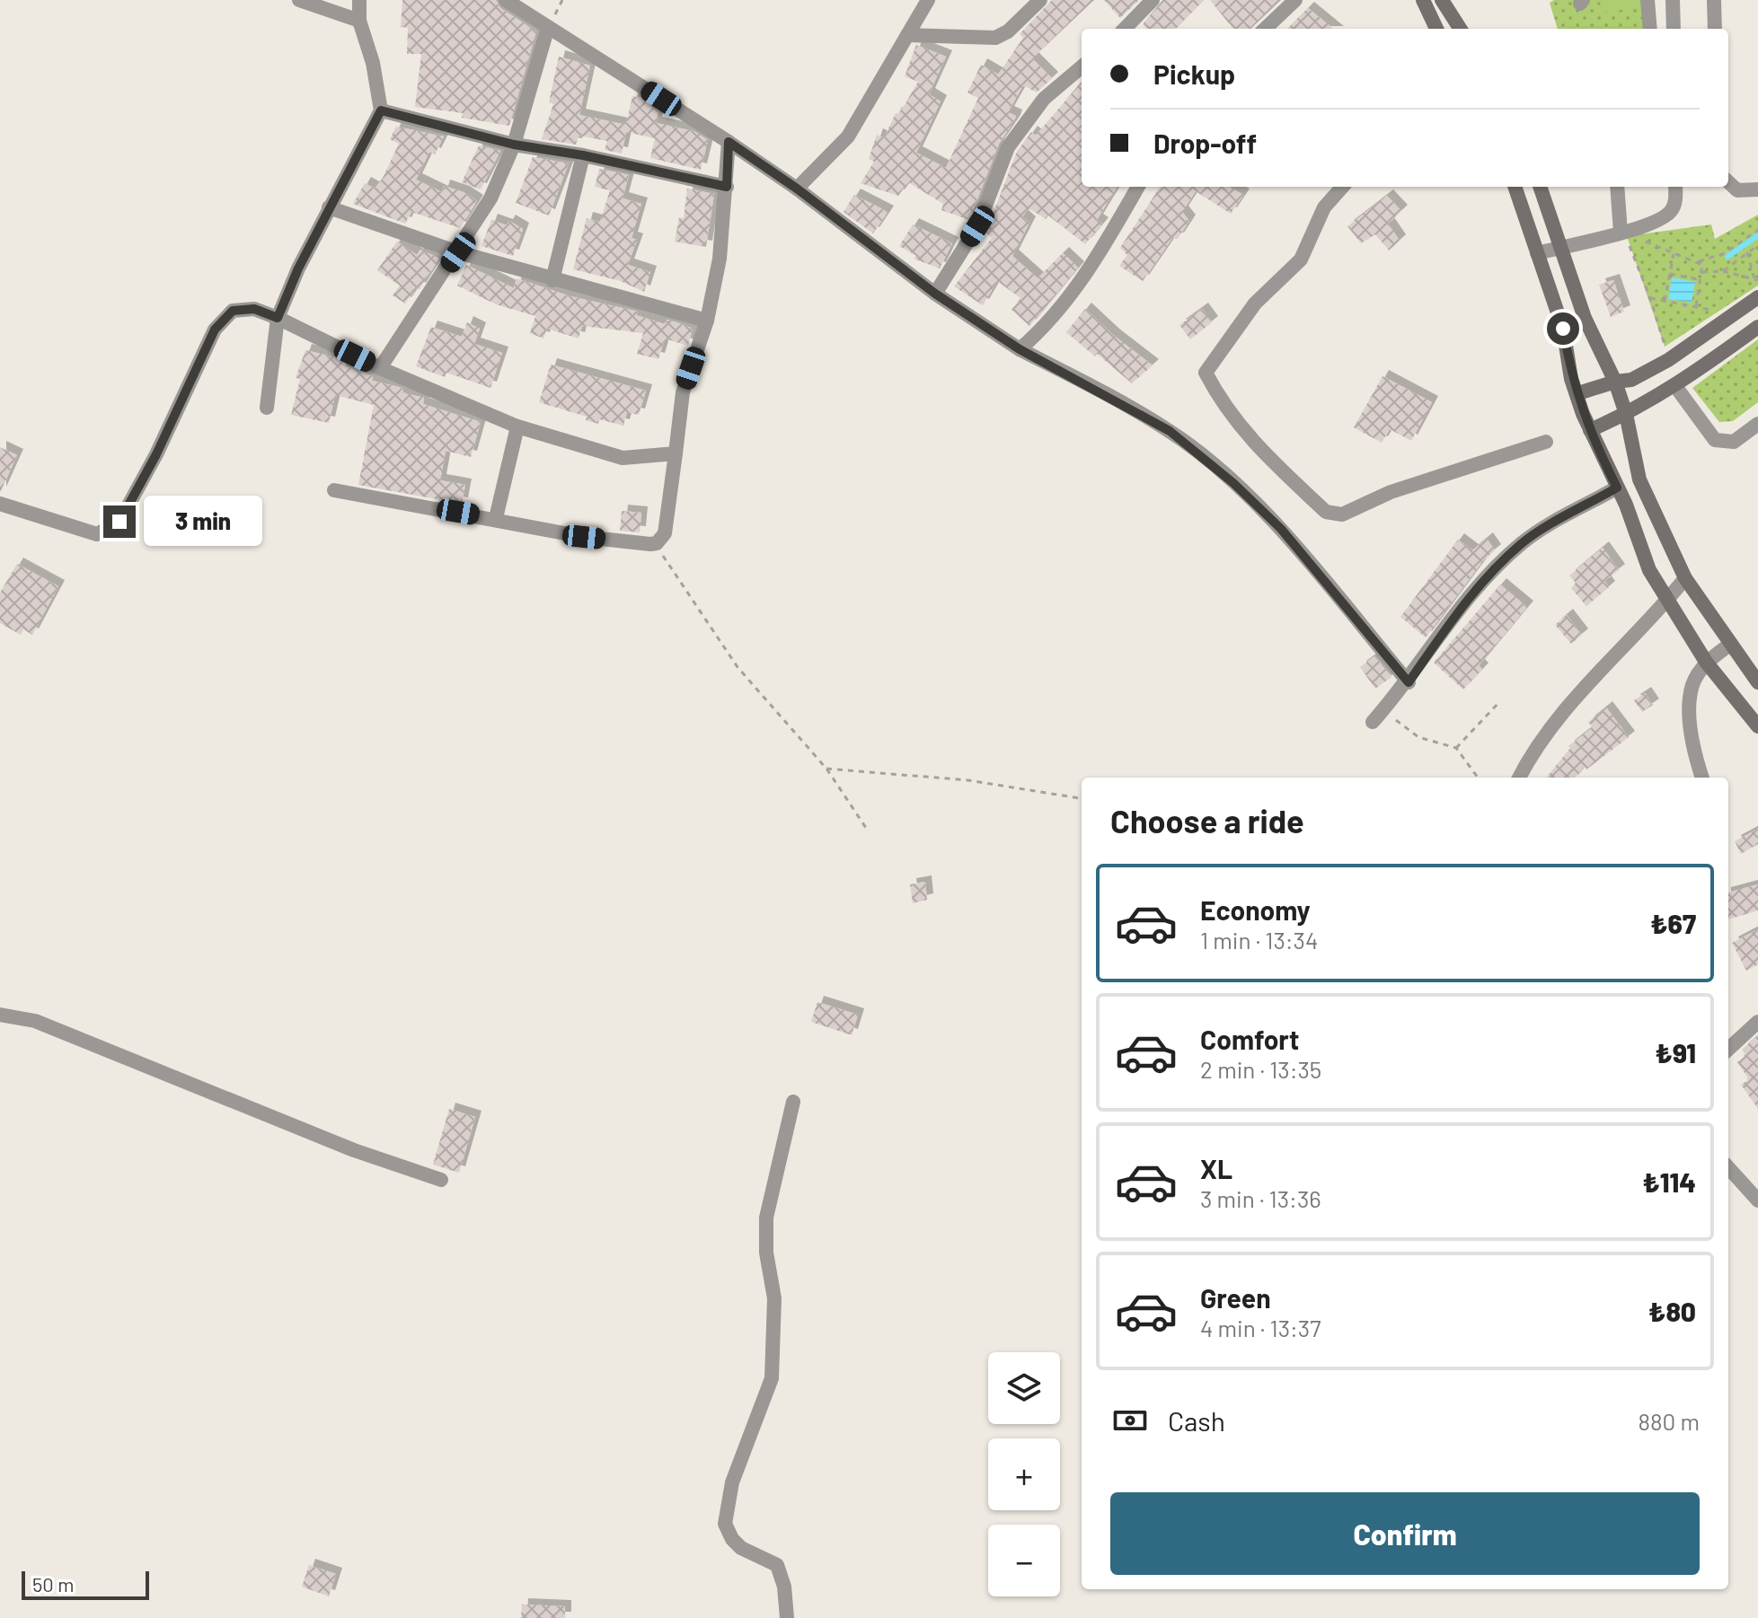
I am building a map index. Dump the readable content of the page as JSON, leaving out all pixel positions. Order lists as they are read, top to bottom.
{
  "scale_bar": "50 m",
  "page": {
    "banner": ["Pickup", "Drop-off"],
    "bubble": "3 min",
    "heading": "Choose a ride",
    "list": [
      {
        "name": "Economy",
        "note": "1 min · 13:34",
        "value": "₺67"
      },
      {
        "name": "Comfort",
        "note": "2 min · 13:35",
        "value": "₺91"
      },
      {
        "name": "XL",
        "note": "3 min · 13:36",
        "value": "₺114"
      },
      {
        "name": "Green",
        "note": "4 min · 13:37",
        "value": "₺80"
      }
    ],
    "map_buttons": ["+", "−"],
    "pay": ["Cash", "880 m"],
    "buttons": "Confirm",
    "scale": "50 m"
  }
}
